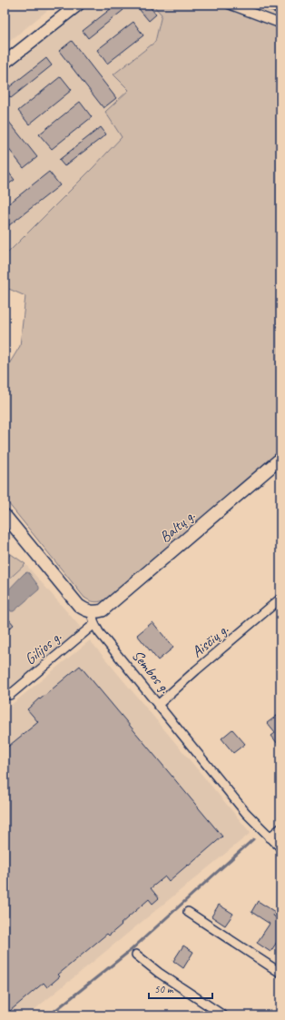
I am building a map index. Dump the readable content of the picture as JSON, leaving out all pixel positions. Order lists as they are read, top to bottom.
{
  "streets": {
    "main road": ["Baltų g.", "Sembos g."],
    "street": ["Aisčių g.", "Gilijos g."]
  },
  "crossings": [
    ["Baltų g.", "Gilijos g."],
    ["Baltų g.", "Sembos g."],
    ["Aisčių g.", "Sembos g."],
    ["Gilijos g.", "Sembos g."]
  ],
  "scale_bar": "50 m"
}
